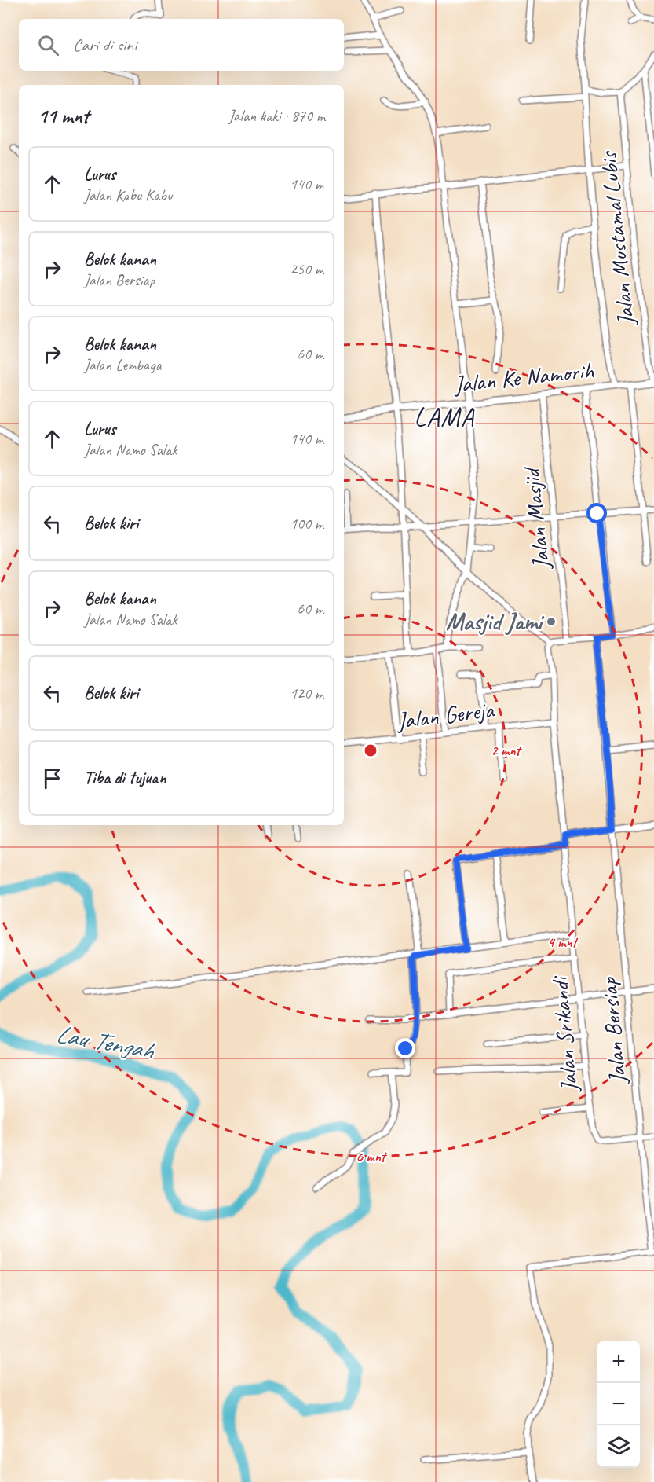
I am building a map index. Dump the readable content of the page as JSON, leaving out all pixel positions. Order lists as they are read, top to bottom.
{
  "streets": {
    "street": [
      "Jalan Mustamal Lubis",
      "Jalan Ke Namorih",
      "Jalan Masjid",
      "Jalan Gereja",
      "Jalan Bersiap",
      "Jalan Srikandi"
    ]
  },
  "crossings": [
    ["Jalan Mustamal Lubis", "Jalan Ke Namorih"],
    ["Jalan Ke Namorih", "Jalan Masjid"],
    ["Jalan Gereja", "Jalan Srikandi"],
    ["Jalan Bersiap", "Jalan Srikandi"]
  ],
  "districts": ["LAMA"],
  "water": ["Lau Tengah"],
  "places": ["Masjid Jami"],
  "page": {
    "search": "Cari di sini",
    "heading": ["11 mnt", "Jalan kaki · 870 m"],
    "list": [
      ["Lurus", "Jalan Kabu Kabu", "140 m"],
      ["Belok kanan", "Jalan Bersiap", "250 m"],
      ["Belok kanan", "Jalan Lembaga", "60 m"],
      ["Lurus", "Jalan Namo Salak", "140 m"],
      ["Belok kiri", "100 m"],
      ["Belok kanan", "Jalan Namo Salak", "60 m"],
      ["Belok kiri", "120 m"],
      "Tiba di tujuan"
    ],
    "map_buttons": ["+", "−"]
  },
  "rings": ["2 mnt", "4 mnt", "6 mnt"]
}
